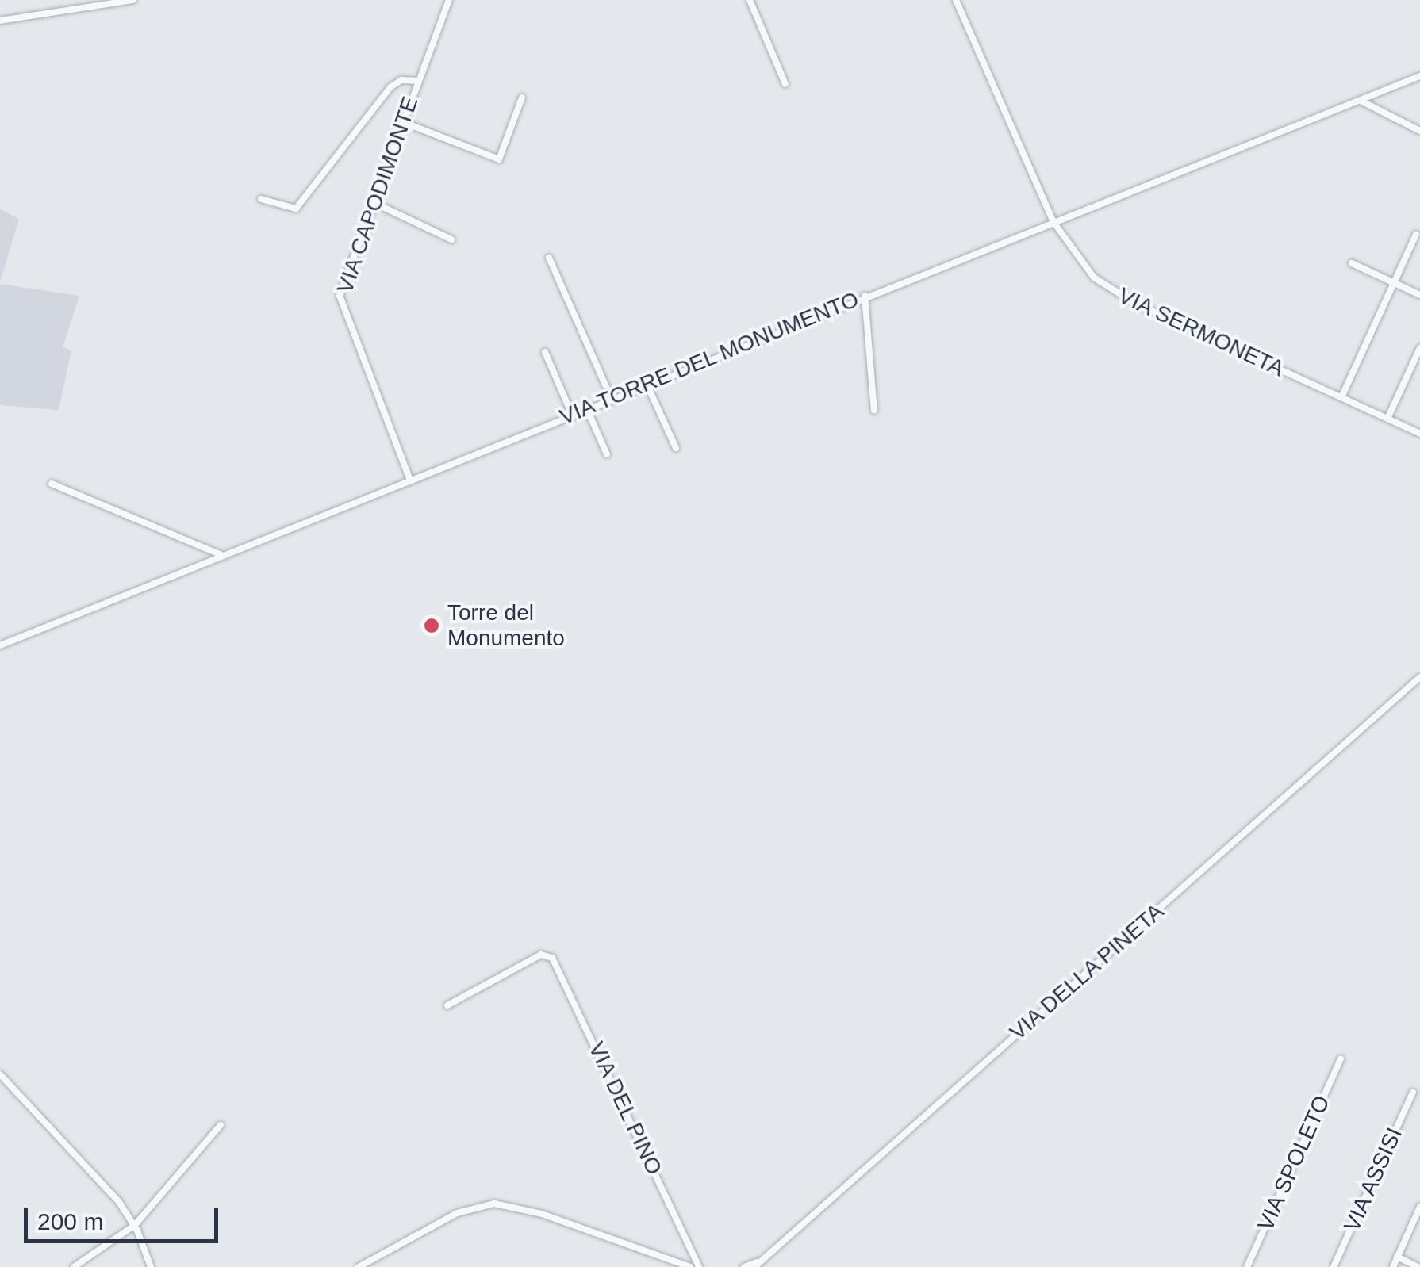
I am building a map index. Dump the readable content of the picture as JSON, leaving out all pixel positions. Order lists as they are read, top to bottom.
{
  "streets": {
    "street": [
      "VIA CAPODIMONTE",
      "VIA SERMONETA",
      "VIA TORRE DEL MONUMENTO",
      "VIA DELLA PINETA",
      "VIA DEL PINO",
      "VIA SPOLETO",
      "VIA ASSISI"
    ]
  },
  "crossings": [
    ["VIA CAPODIMONTE", "VIA TORRE DEL MONUMENTO"],
    ["VIA SERMONETA", "VIA TORRE DEL MONUMENTO"]
  ],
  "places": ["Torre del Monumento"],
  "scale_bar": "200 m"
}
